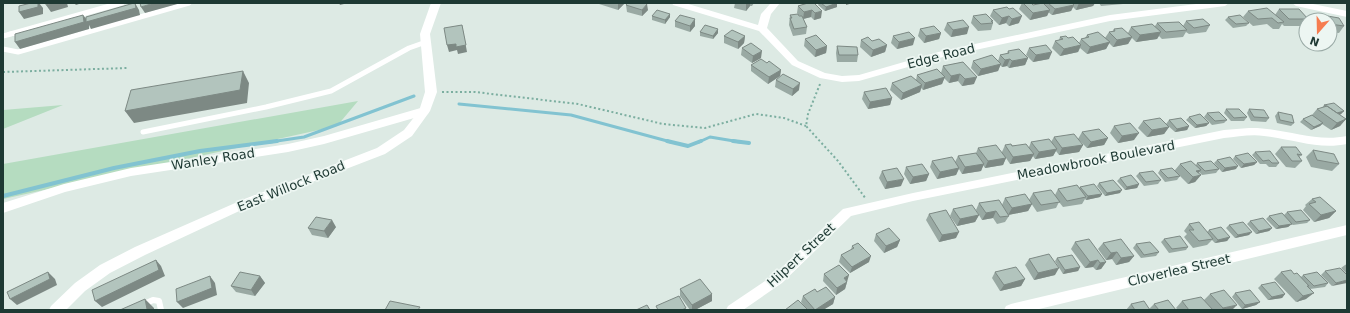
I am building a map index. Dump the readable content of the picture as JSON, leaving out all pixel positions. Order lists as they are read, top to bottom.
{
  "streets": {
    "street": [
      "Edge Road",
      "Wanley Road",
      "Meadowbrook Boulevard",
      "East Willock Road",
      "Hilpert Street",
      "Cloverlea Street"
    ]
  },
  "crossings": [
    ["Wanley Road", "East Willock Road"],
    ["Meadowbrook Boulevard", "Hilpert Street"]
  ],
  "north": "bottom"
}
